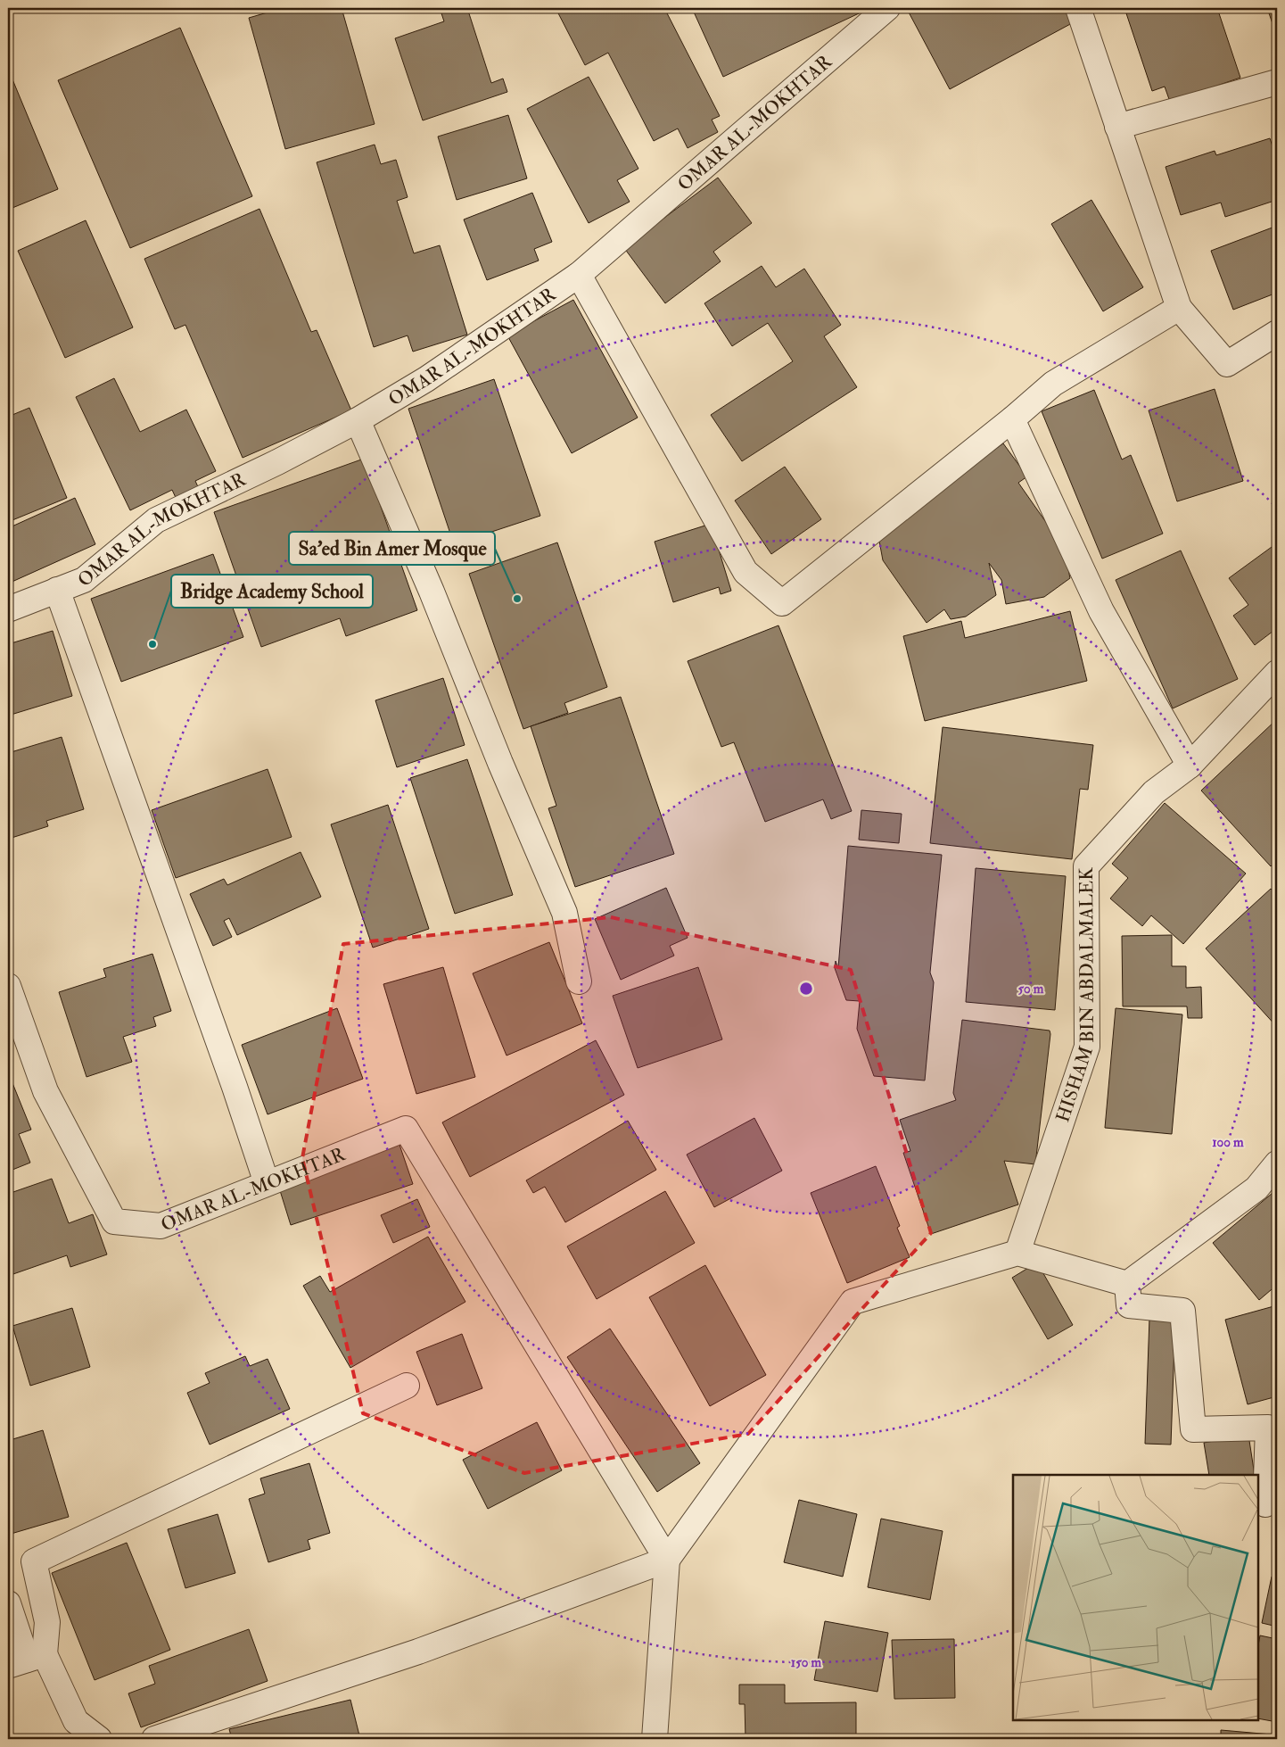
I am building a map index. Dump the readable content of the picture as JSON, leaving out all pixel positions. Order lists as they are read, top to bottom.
{
  "streets": {
    "street": ["OMAR AL-MOKHTAR", "HISHAM BIN ABDALMALEK"]
  },
  "places": ["Sa'ed Bin Amer Mosque", "Bridge Academy School"],
  "rings": ["50 m", "100 m", "150 m"]
}
